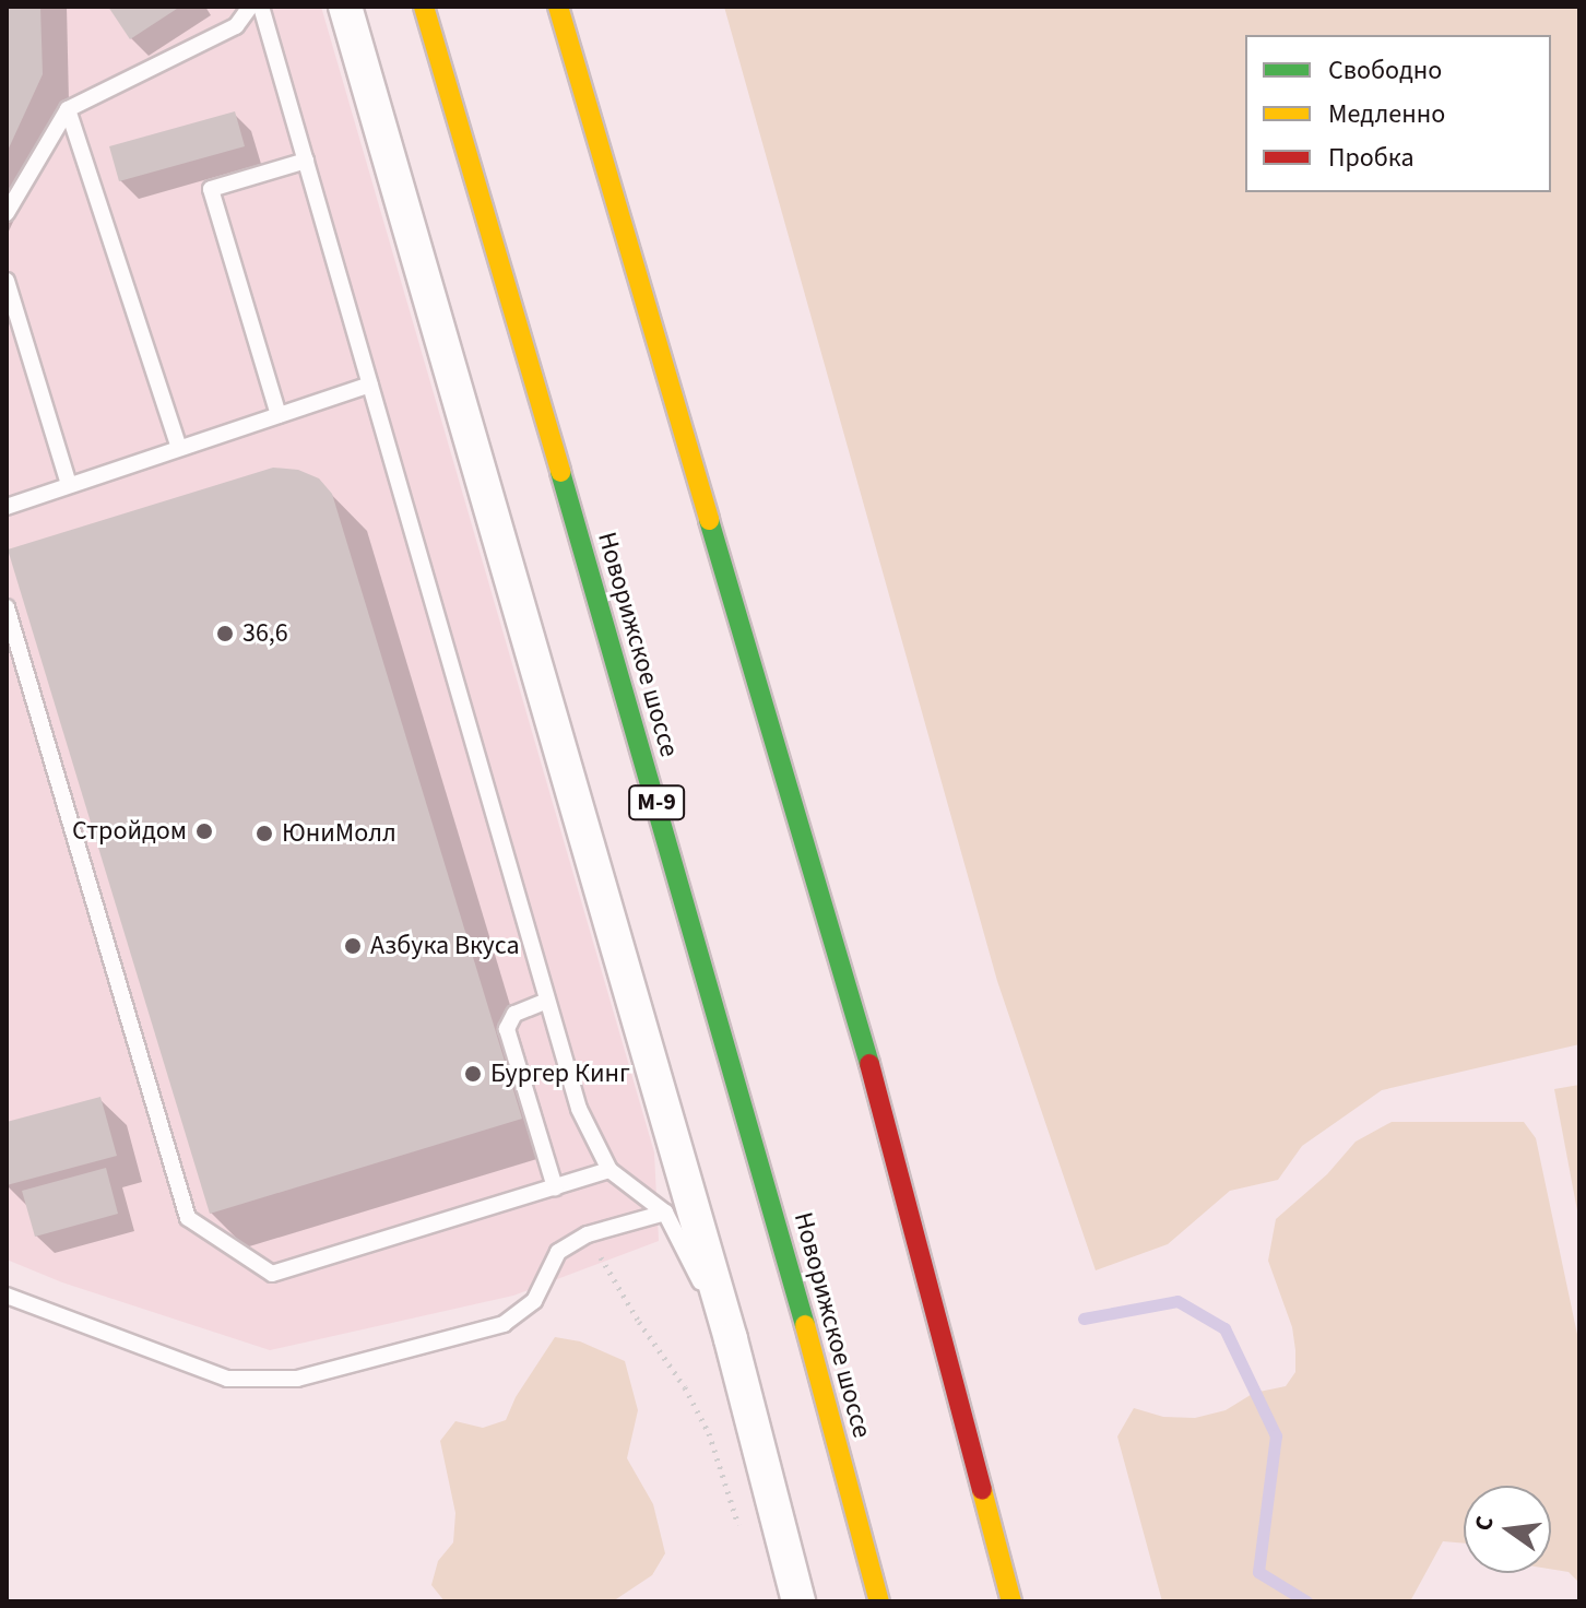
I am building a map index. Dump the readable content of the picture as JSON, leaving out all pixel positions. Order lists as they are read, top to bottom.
{
  "streets": {
    "highway": ["Новорижское шоссе", "М-9"]
  },
  "places": [
    "36,6",
    "Стройдом",
    "ЮниМолл",
    "Азбука Вкуса",
    "Бургер Кинг"
  ],
  "legend": ["Свободно", "Медленно", "Пробка"],
  "north": "left"
}
